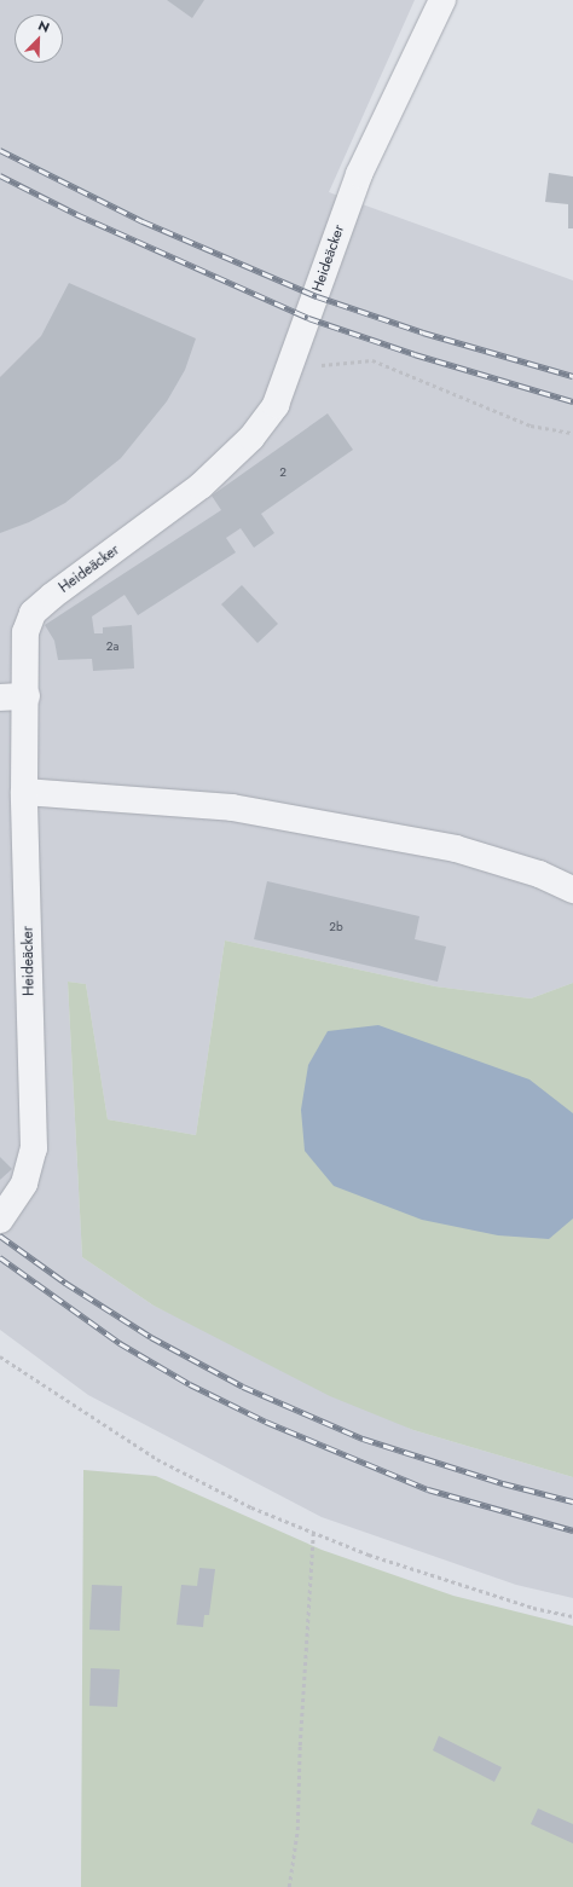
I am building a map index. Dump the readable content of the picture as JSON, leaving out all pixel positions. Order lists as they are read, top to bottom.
{
  "streets": {
    "street": ["Heideäcker"]
  },
  "house_numbers": ["2", "2a", "2b"],
  "north": "top right"
}
